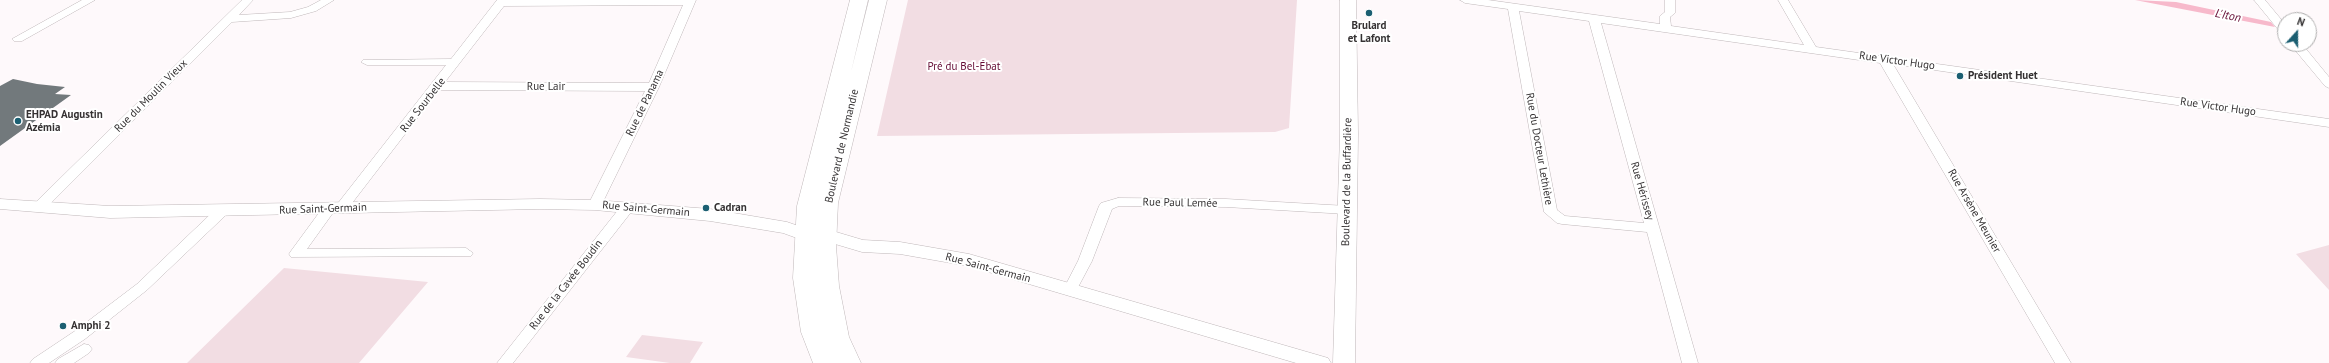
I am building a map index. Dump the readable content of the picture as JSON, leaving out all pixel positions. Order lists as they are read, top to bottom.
{
  "streets": {
    "main road": ["Boulevard de Normandie", "Boulevard de la Buffardière"],
    "street": [
      "Rue Victor Hugo",
      "Rue Lair",
      "Rue du Moulin Vieux",
      "Rue de Panama",
      "Rue Sourbelle",
      "Rue du Docteur Lethière",
      "Rue Hérissey",
      "Rue Paul Lemée",
      "Rue Saint-Germain",
      "Rue Arsène Meunier",
      "Rue de la Cavée Boudin"
    ]
  },
  "crossings": [
    ["Rue Victor Hugo", "Rue du Docteur Lethière"],
    ["Rue Victor Hugo", "Rue Hérissey"],
    ["Rue Victor Hugo", "Rue Arsène Meunier"],
    ["Rue Lair", "Rue de Panama"],
    ["Rue Lair", "Rue Sourbelle"],
    ["Rue du Moulin Vieux", "Rue Saint-Germain"],
    ["Rue de Panama", "Rue Saint-Germain"],
    ["Rue Sourbelle", "Rue Saint-Germain"],
    ["Boulevard de Normandie", "Rue Saint-Germain"],
    ["Rue du Docteur Lethière", "Rue Hérissey"],
    ["Boulevard de la Buffardière", "Rue Paul Lemée"],
    ["Rue Paul Lemée", "Rue Saint-Germain"],
    ["Rue Saint-Germain", "Rue de la Cavée Boudin"]
  ],
  "water": ["L'Iton"],
  "parks": ["Pré du Bel-Ébat"],
  "places": [
    "Brulard et Lafont",
    "Président Huet",
    "EHPAD Augustin Azémia",
    "Cadran",
    "Amphi 2"
  ],
  "north": "top"
}
